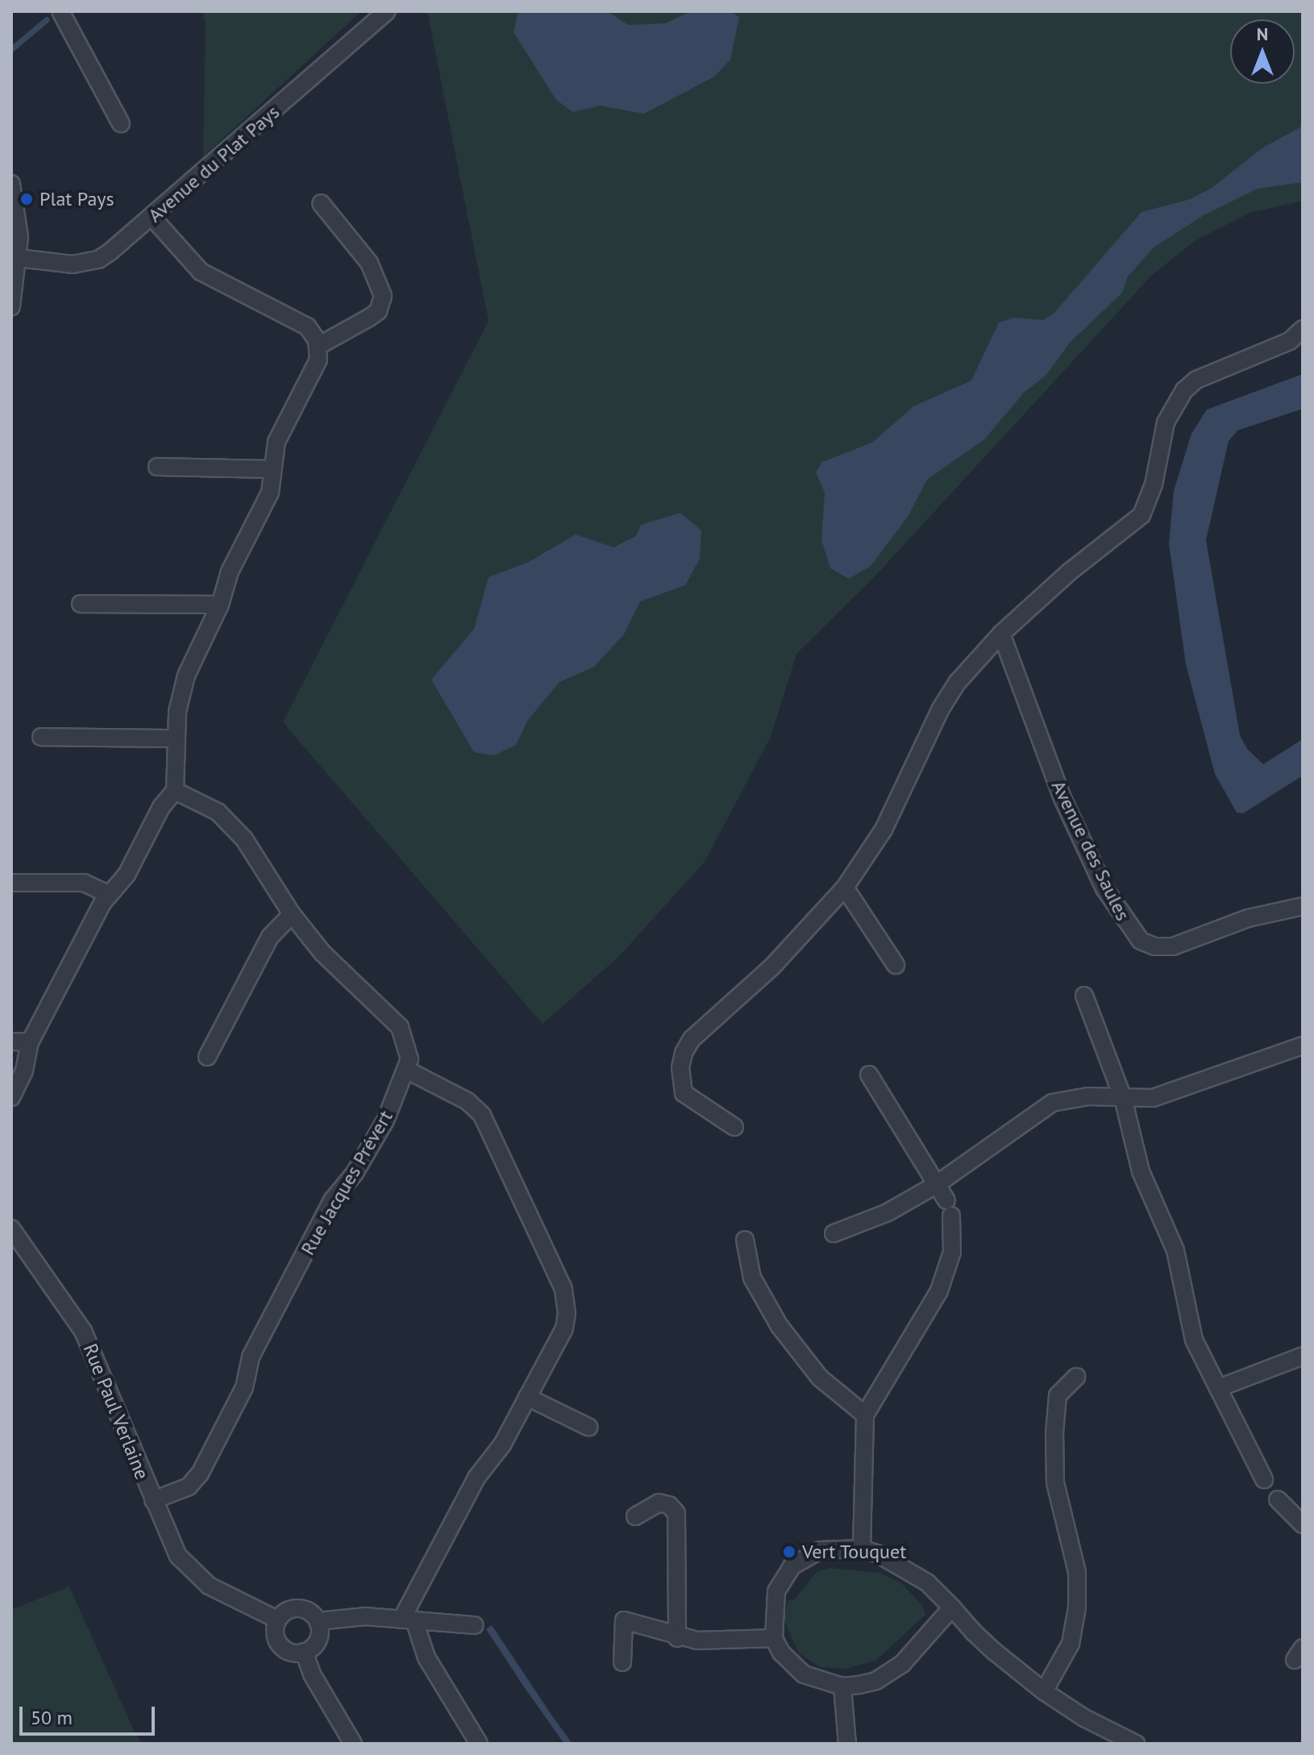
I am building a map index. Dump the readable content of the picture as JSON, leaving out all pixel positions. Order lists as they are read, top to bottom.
{
  "streets": {
    "street": [
      "Avenue du Plat Pays",
      "Avenue des Saules",
      "Rue Jacques Prévert",
      "Rue Paul Verlaine"
    ]
  },
  "crossings": [
    ["Rue Jacques Prévert", "Rue Paul Verlaine"]
  ],
  "places": ["Plat Pays", "Vert Touquet"],
  "scale_bar": "50 m",
  "north": "top"
}
